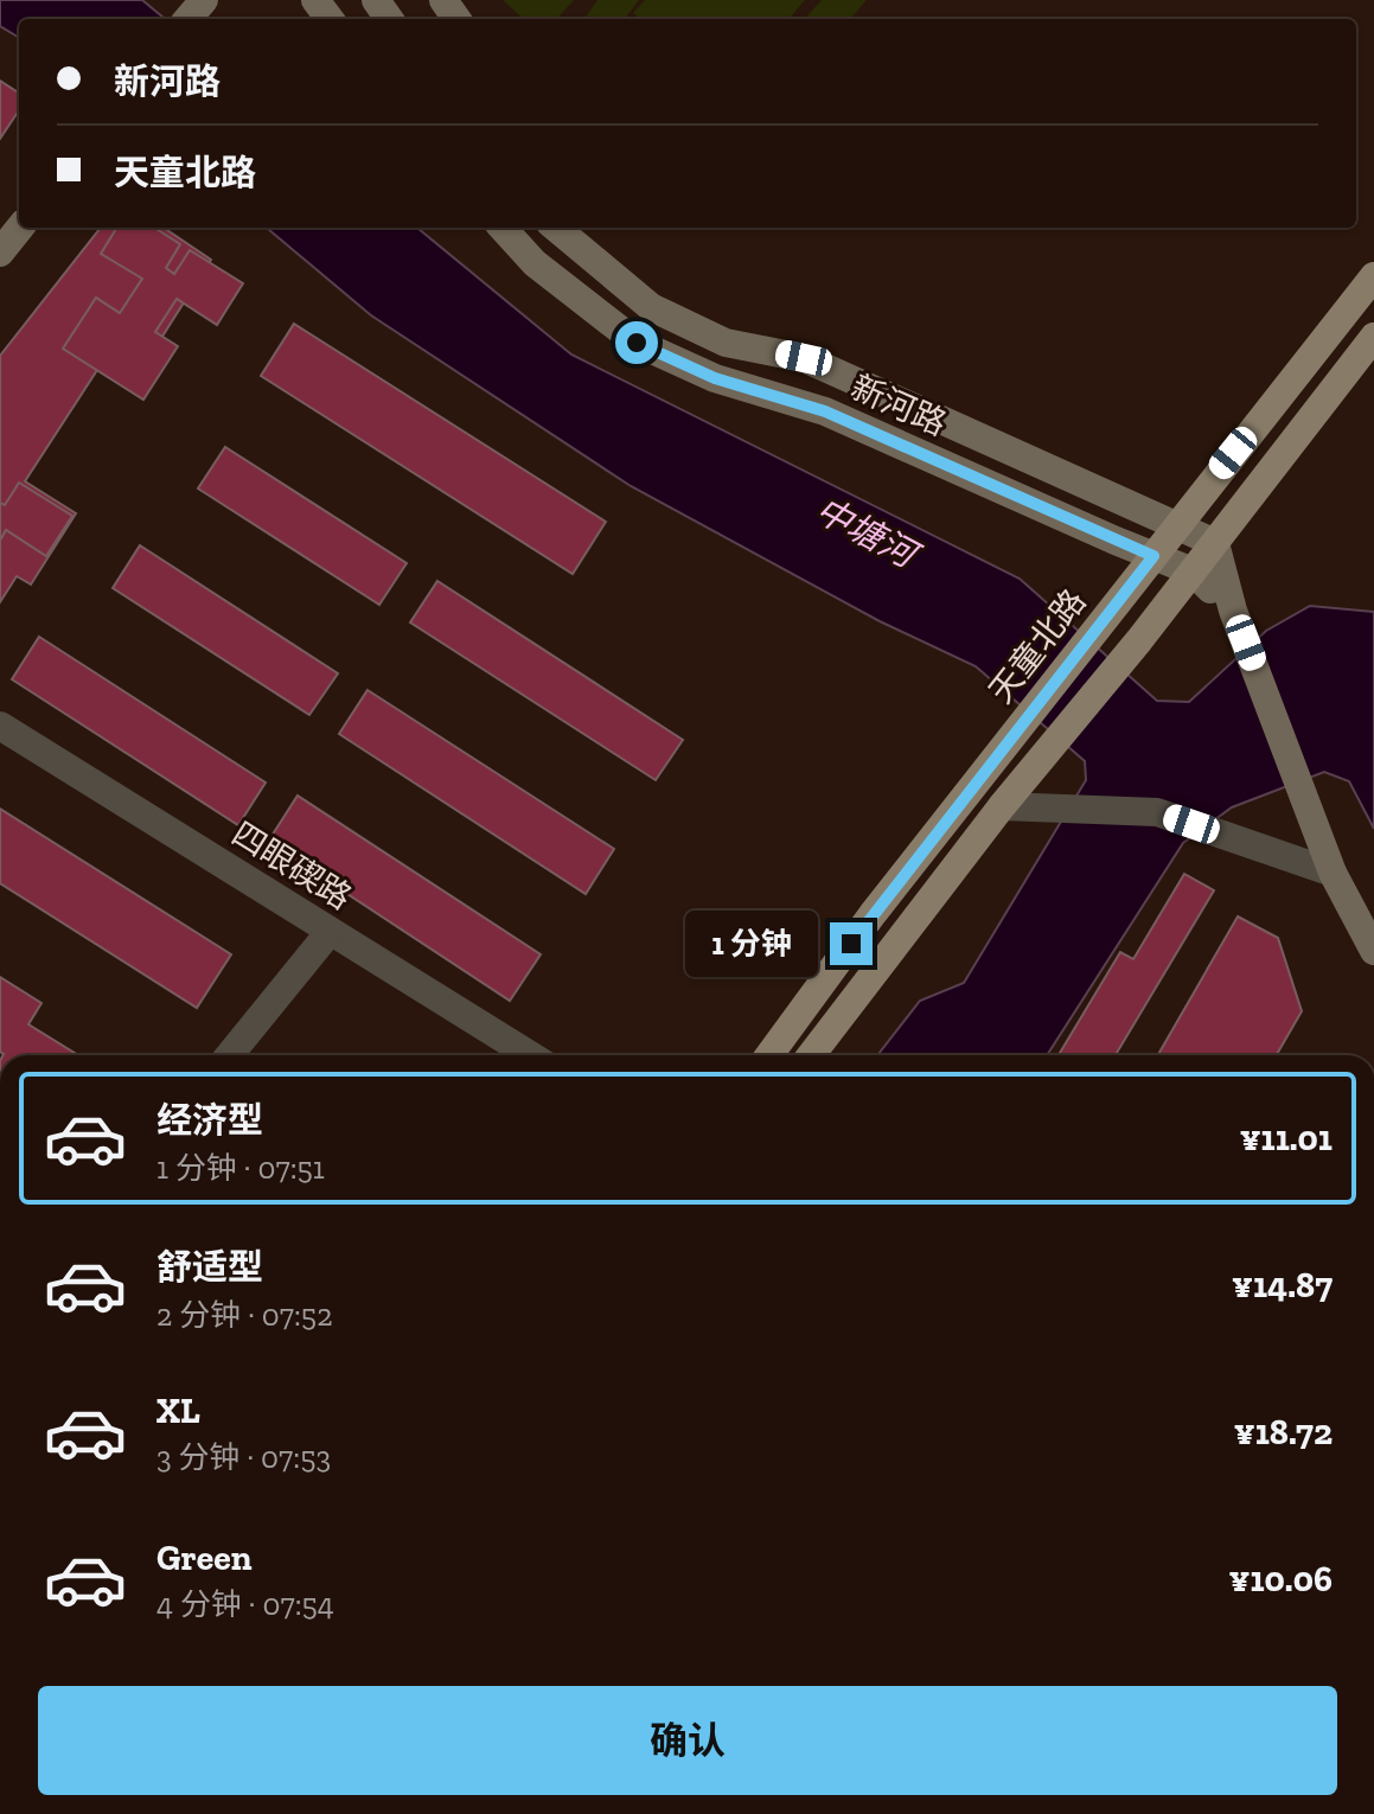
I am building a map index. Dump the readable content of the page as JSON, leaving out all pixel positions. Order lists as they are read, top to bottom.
{
  "streets": {
    "main road": ["新河路", "天童北路"],
    "street": ["四眼碶路"]
  },
  "crossings": [
    ["新河路", "天童北路"]
  ],
  "water": ["中塘河"],
  "page": {
    "banner": ["新河路", "天童北路"],
    "bubble": "1 分钟",
    "list": [
      {
        "name": "经济型",
        "note": "1 分钟 · 07:51",
        "value": "¥11.01"
      },
      {
        "name": "舒适型",
        "note": "2 分钟 · 07:52",
        "value": "¥14.87"
      },
      {
        "name": "XL",
        "note": "3 分钟 · 07:53",
        "value": "¥18.72"
      },
      {
        "name": "Green",
        "note": "4 分钟 · 07:54",
        "value": "¥10.06"
      }
    ],
    "buttons": "确认"
  }
}
